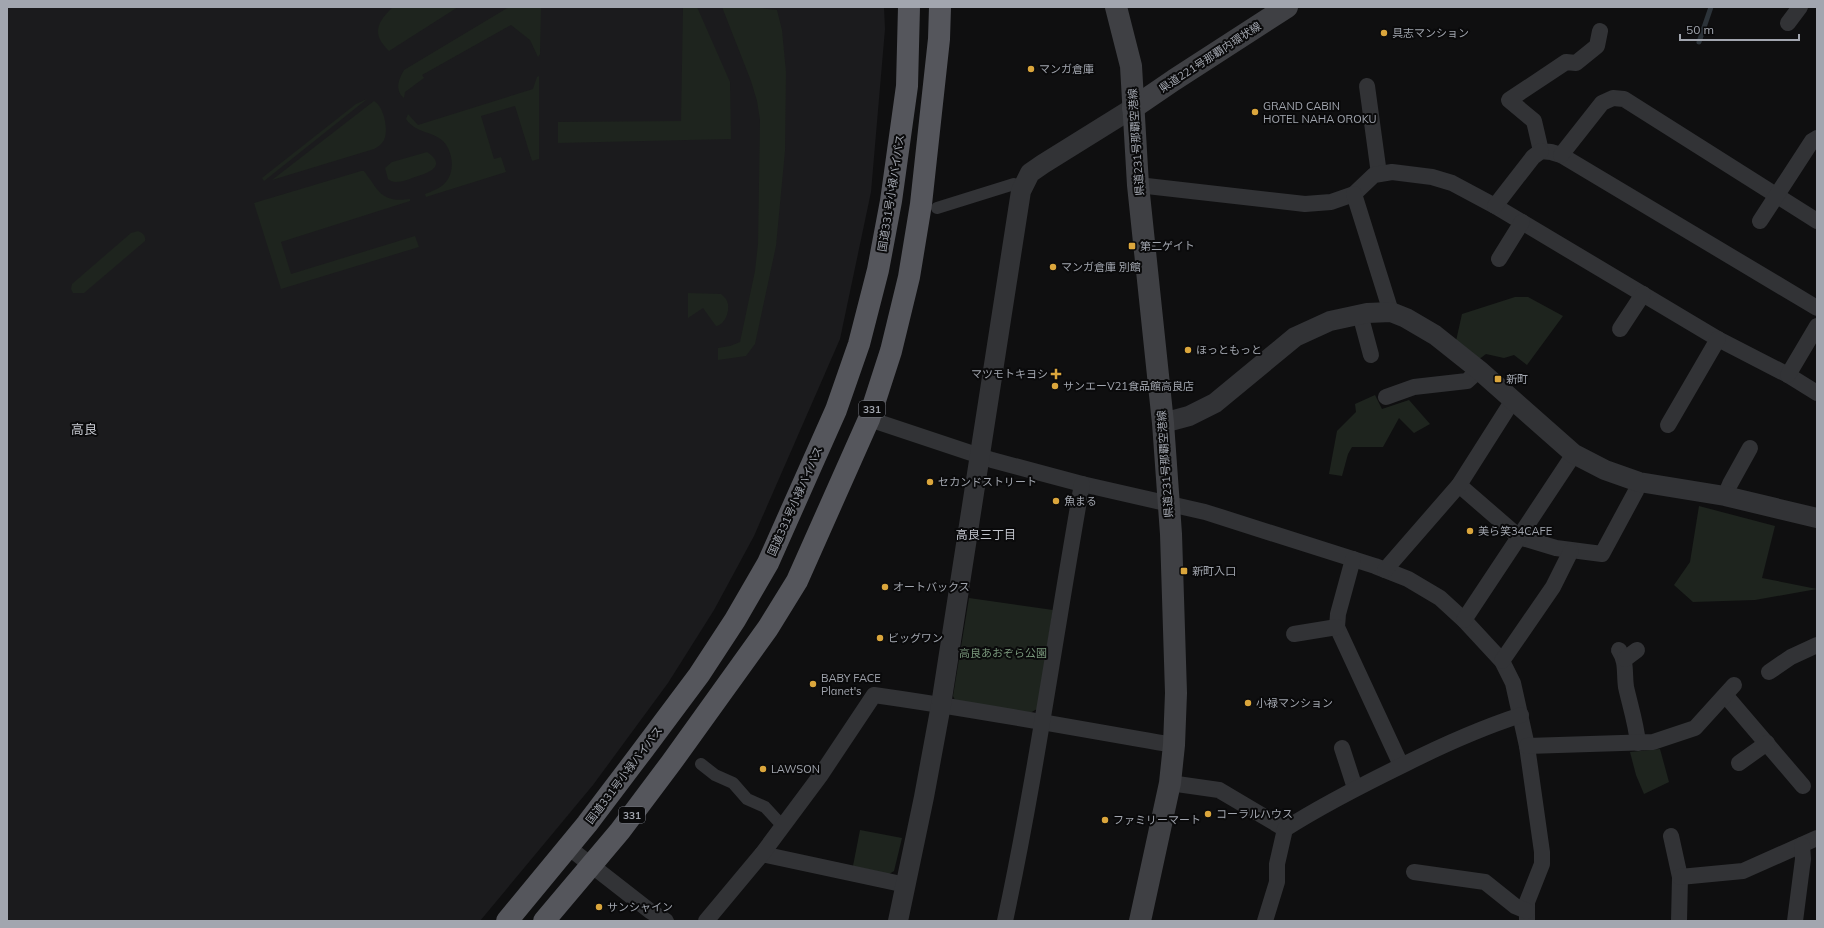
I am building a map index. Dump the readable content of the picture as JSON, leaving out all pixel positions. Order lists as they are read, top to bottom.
{
  "streets": {
    "highway": ["国道331号小禄バイパス", "331"],
    "main road": ["県道221号那覇内環状線", "県道231号那覇空港線"]
  },
  "crossings": [
    ["県道221号那覇内環状線", "県道231号那覇空港線"]
  ],
  "districts": ["高良", "高良三丁目"],
  "parks": ["高良あおぞら公園"],
  "places": {
    "other": [
      "具志マンション",
      "マンガ倉庫",
      "GRAND CABIN HOTEL NAHA OROKU",
      "マンガ倉庫 別館",
      "ほっともっと",
      "サンエーV21食品館高良店",
      "セカンドストリート",
      "魚まる",
      "美ら笑34CAFE",
      "オートバックス",
      "ビッグワン",
      "BABY FACE Planet's",
      "小禄マンション",
      "LAWSON",
      "コーラルハウス",
      "ファミリーマート",
      "サンシャイン"
    ],
    "transit": ["第二ゲイト", "新町", "新町入口"],
    "health": ["マツモトキヨシ"]
  },
  "scale_bar": "50 m"
}
